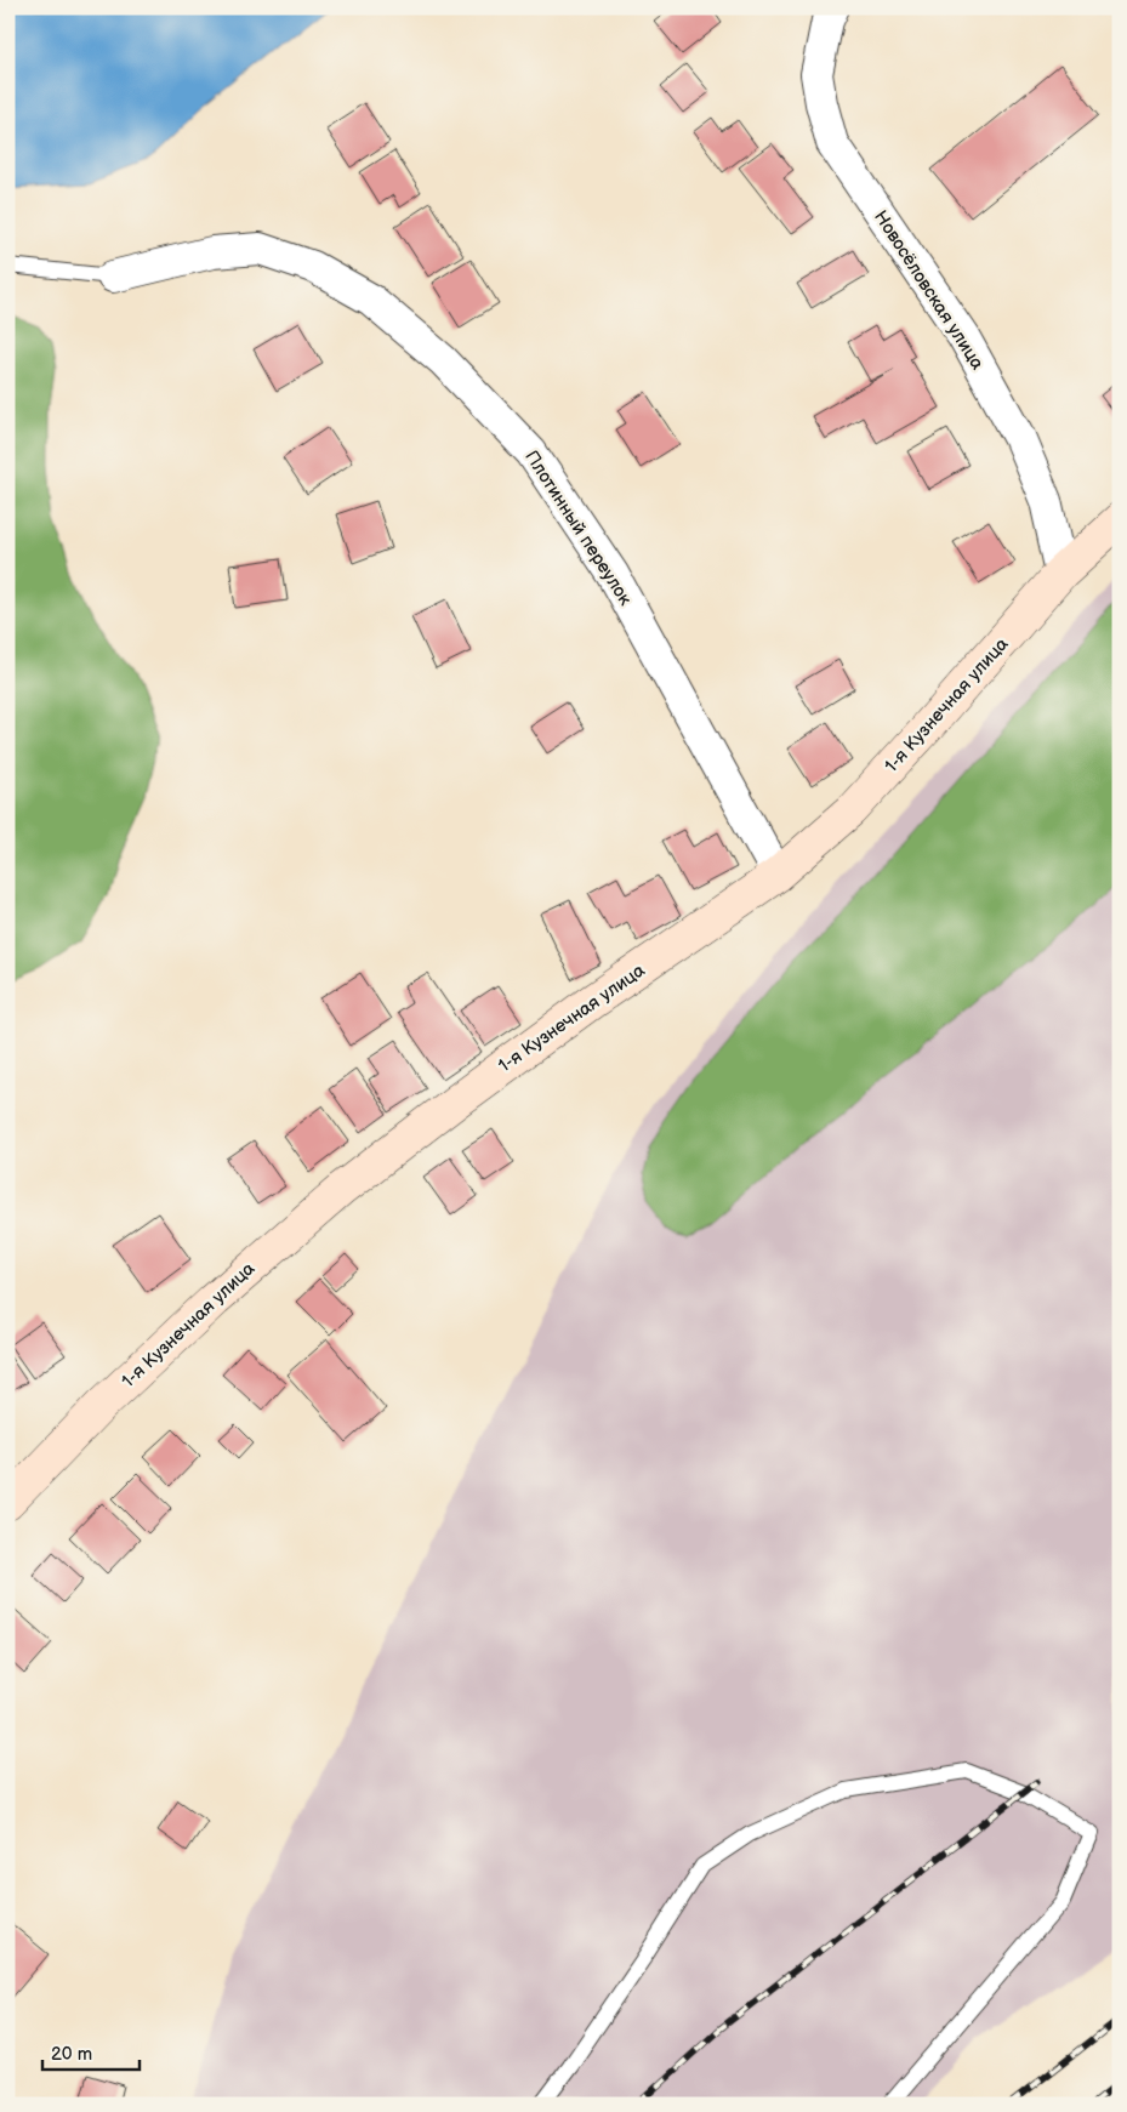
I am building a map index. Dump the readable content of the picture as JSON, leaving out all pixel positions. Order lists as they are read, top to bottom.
{
  "streets": {
    "street": ["Новосёловская улица", "Плотинный переулок", "1-я Кузнечная улица"]
  },
  "crossings": [
    ["Новосёловская улица", "1-я Кузнечная улица"],
    ["Плотинный переулок", "1-я Кузнечная улица"]
  ],
  "scale_bar": "20 m"
}
